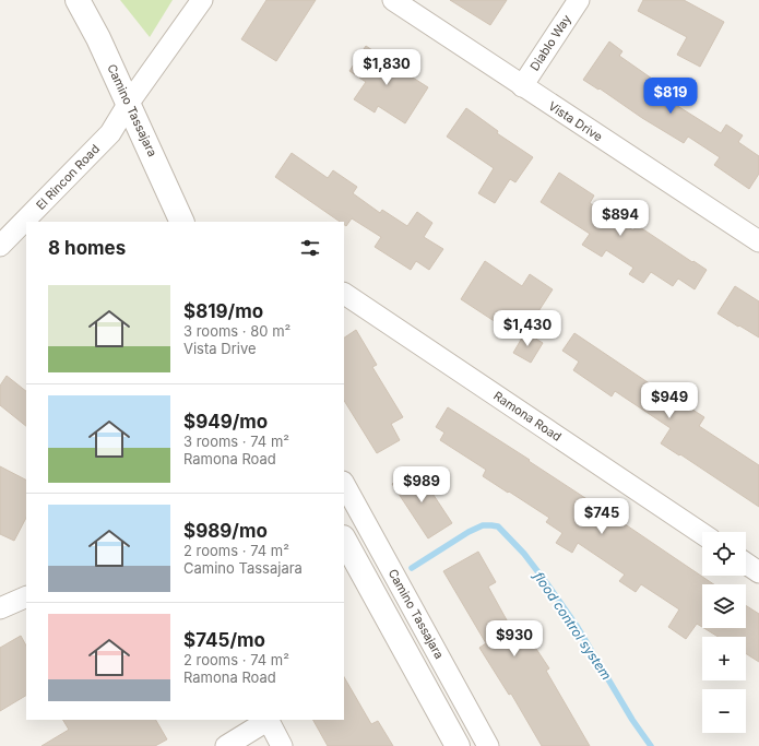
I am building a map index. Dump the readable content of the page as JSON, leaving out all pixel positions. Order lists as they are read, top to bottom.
{
  "streets": {
    "street": [
      "Diablo Way",
      "Camino Tassajara",
      "Vista Drive",
      "El Rincon Road",
      "Ramona Road"
    ]
  },
  "crossings": [
    ["Diablo Way", "Vista Drive"],
    ["Camino Tassajara", "El Rincon Road"]
  ],
  "water": ["flood control system"],
  "page": {
    "price": [
      "$1,830",
      "$819",
      "$894",
      "$1,430",
      "$949",
      "$989",
      "$745",
      "$930"
    ],
    "heading": "8 homes",
    "list": [
      {
        "name": "$819/mo",
        "note": "3 rooms · 80 m² · Vista Drive"
      },
      {
        "name": "$949/mo",
        "note": "3 rooms · 74 m² · Ramona Road"
      },
      {
        "name": "$989/mo",
        "note": "2 rooms · 74 m² · Camino Tassajara"
      },
      {
        "name": "$745/mo",
        "note": "2 rooms · 74 m² · Ramona Road"
      }
    ],
    "map_buttons": ["+", "−"]
  }
}
